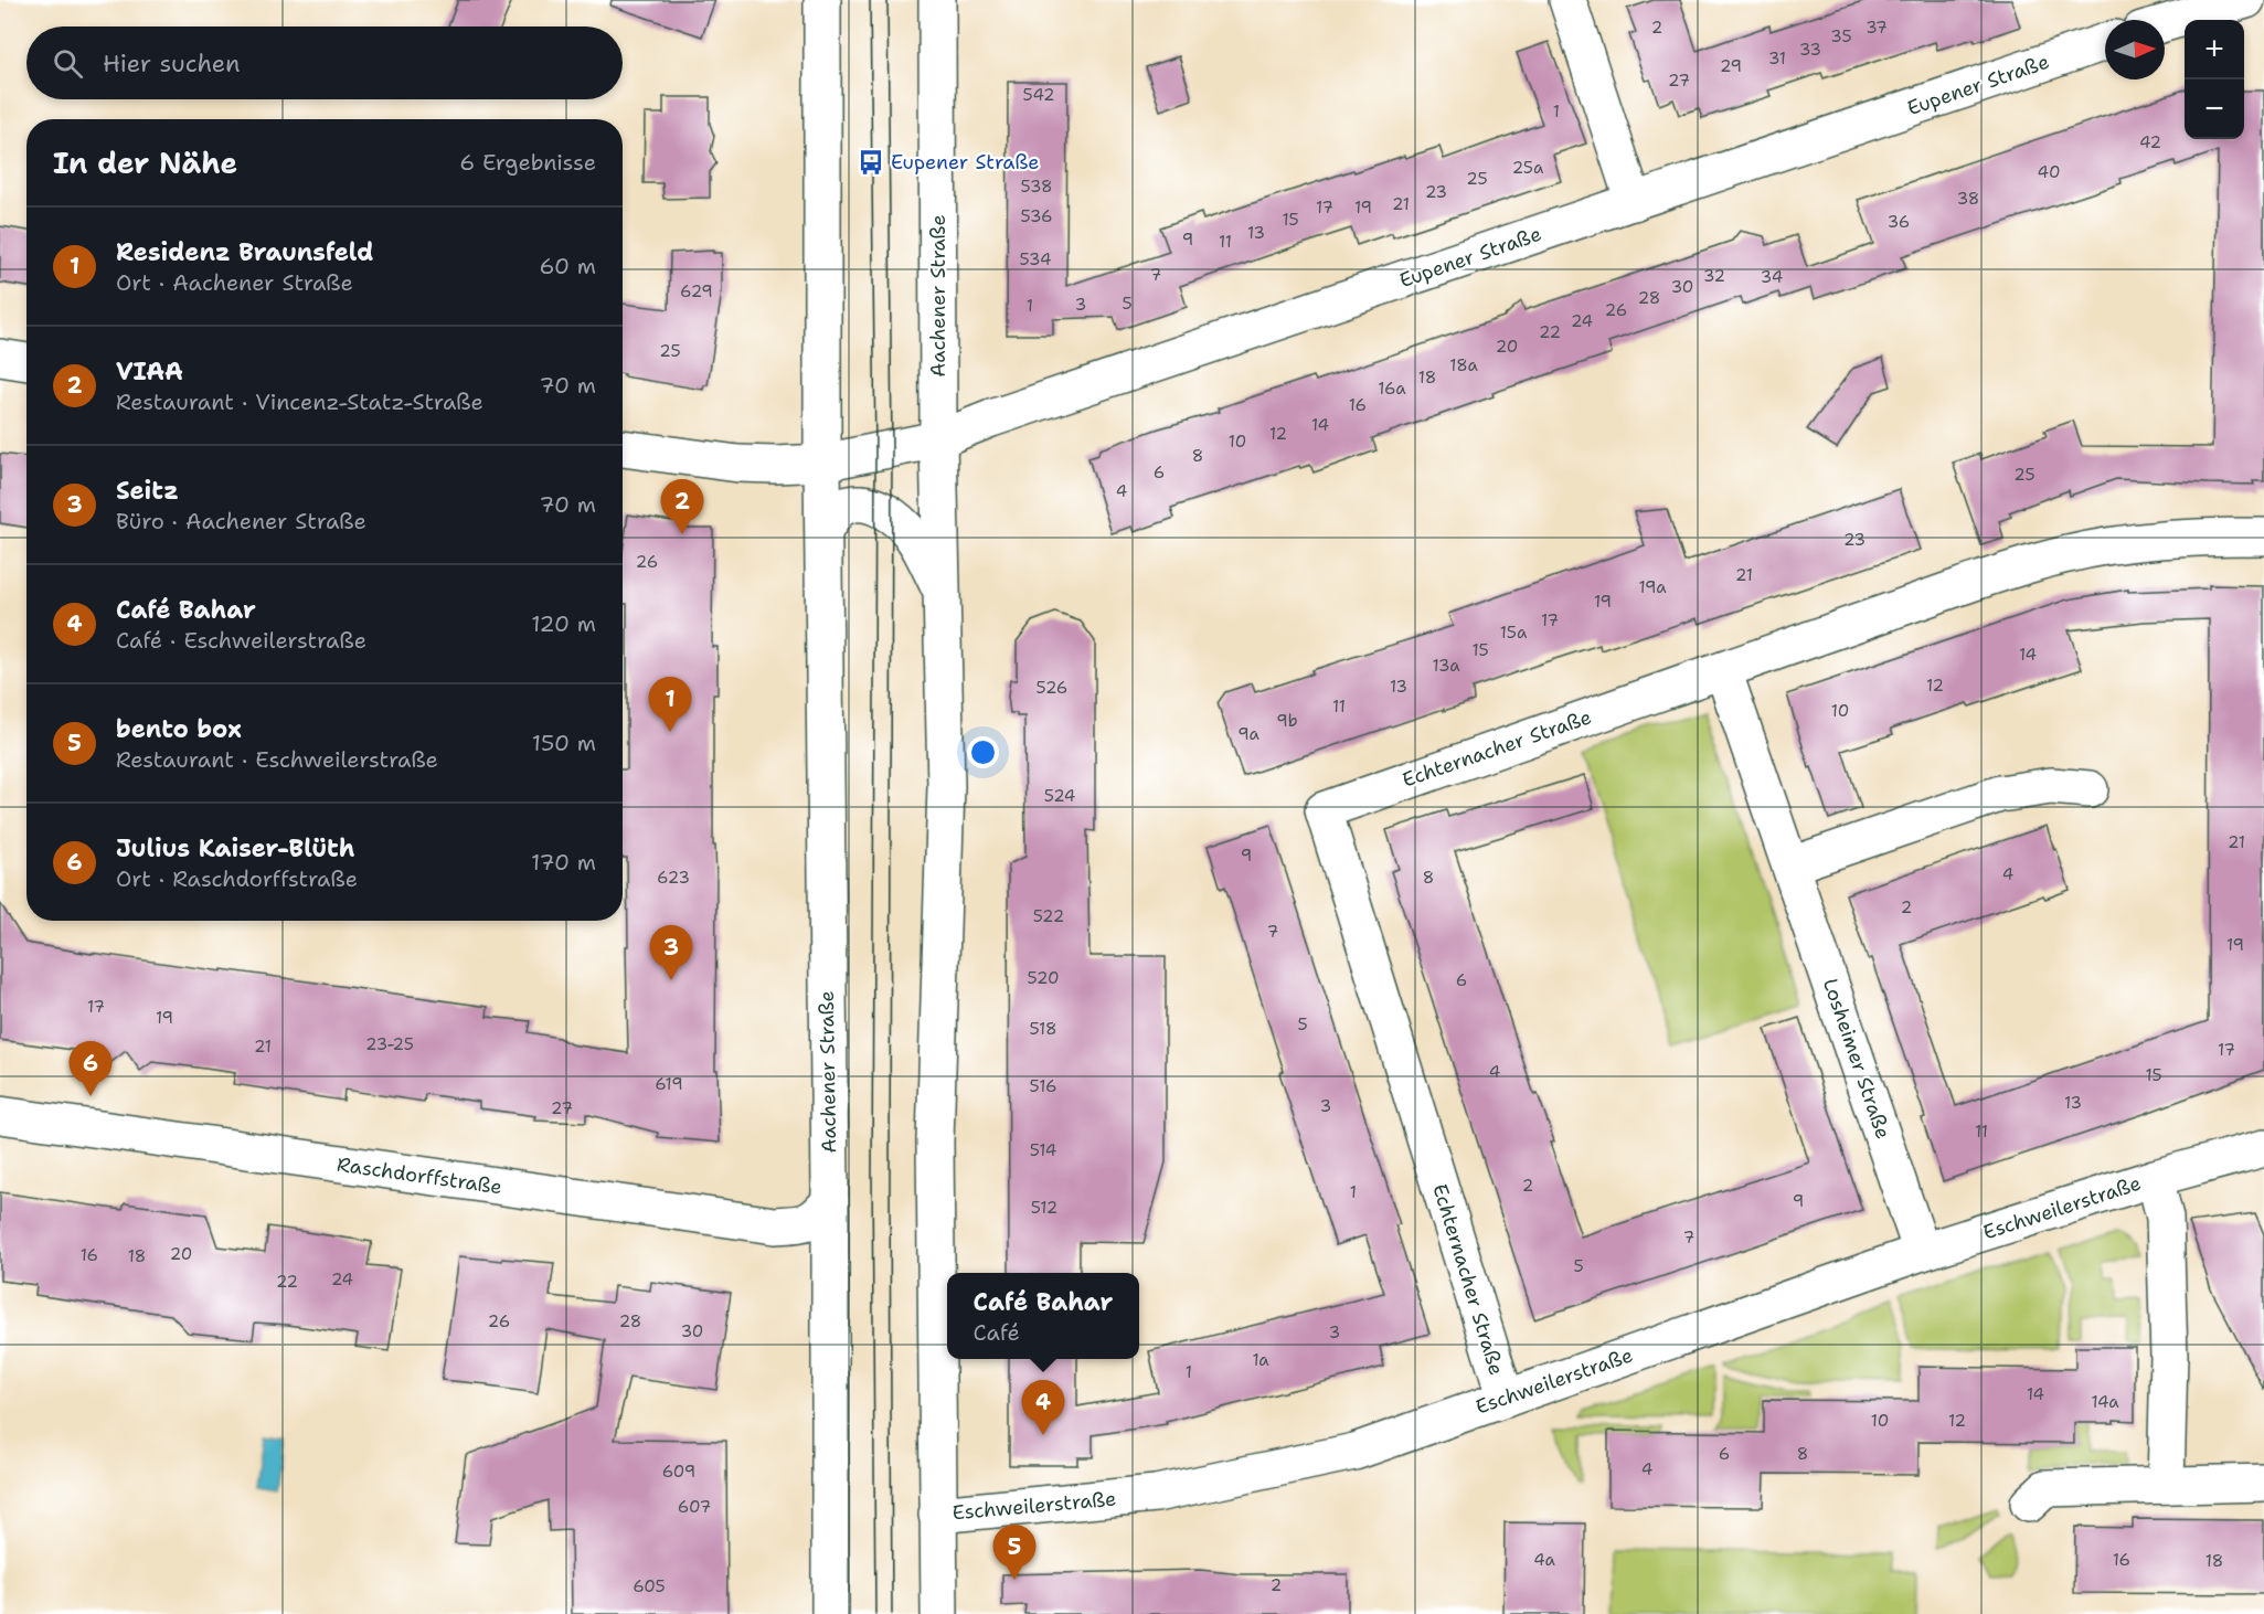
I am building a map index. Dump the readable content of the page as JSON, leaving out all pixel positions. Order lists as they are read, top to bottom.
{
  "streets": {
    "street": [
      "Eupener Straße",
      "Aachener Straße",
      "Echternacher Straße",
      "Losheimer Straße",
      "Raschdorffstraße",
      "Eschweilerstraße"
    ]
  },
  "crossings": [
    ["Eupener Straße", "Aachener Straße"],
    ["Aachener Straße", "Raschdorffstraße"],
    ["Aachener Straße", "Eschweilerstraße"],
    ["Echternacher Straße", "Losheimer Straße"],
    ["Echternacher Straße", "Eschweilerstraße"],
    ["Losheimer Straße", "Eschweilerstraße"]
  ],
  "places": {
    "bus stop": ["Eupener Straße"]
  },
  "house_numbers": [
    "2",
    "37",
    "35",
    "33",
    "31",
    "29",
    "27",
    "542",
    "1",
    "42",
    "25a",
    "40",
    "25",
    "538",
    "23",
    "38",
    "21",
    "17",
    "19",
    "536",
    "15",
    "36",
    "13",
    "9",
    "11",
    "534",
    "7",
    "32",
    "34",
    "30",
    "629",
    "28",
    "5",
    "3",
    "1",
    "26",
    "24",
    "22",
    "20",
    "25",
    "18a",
    "18",
    "16a",
    "16",
    "14",
    "12",
    "10",
    "8",
    "6",
    "25",
    "4",
    "23",
    "26",
    "21",
    "19a",
    "19",
    "17",
    "15a",
    "15",
    "14",
    "13a",
    "12",
    "13",
    "526",
    "11",
    "10",
    "9b",
    "9a",
    "524",
    "21",
    "9",
    "4",
    "623",
    "8",
    "2",
    "522",
    "7",
    "19",
    "520",
    "6",
    "17",
    "19",
    "5",
    "518",
    "23-25",
    "21",
    "17",
    "4",
    "15",
    "619",
    "516",
    "13",
    "3",
    "27",
    "11",
    "514",
    "2",
    "1",
    "9",
    "512",
    "7",
    "20",
    "16",
    "18",
    "5",
    "24",
    "22",
    "26",
    "28",
    "30",
    "3",
    "1a",
    "1",
    "14",
    "14a",
    "10",
    "12",
    "6",
    "8",
    "4",
    "609",
    "607",
    "4a",
    "16",
    "18",
    "2",
    "605"
  ],
  "north": "right",
  "page": {
    "map_buttons": ["+", "−"],
    "search": "Hier suchen",
    "heading": ["In der Nähe", "6 Ergebnisse"],
    "list": [
      {
        "mark": "1",
        "name": "Residenz Braunsfeld",
        "note": "Ort · Aachener Straße",
        "value": "60 m"
      },
      {
        "mark": "2",
        "name": "VIAA",
        "note": "Restaurant · Vincenz-Statz-Straße",
        "value": "70 m"
      },
      {
        "mark": "3",
        "name": "Seitz",
        "note": "Büro · Aachener Straße",
        "value": "70 m"
      },
      {
        "mark": "4",
        "name": "Café Bahar",
        "note": "Café · Eschweilerstraße",
        "value": "120 m"
      },
      {
        "mark": "5",
        "name": "bento box",
        "note": "Restaurant · Eschweilerstraße",
        "value": "150 m"
      },
      {
        "mark": "6",
        "name": "Julius Kaiser-Blüth",
        "note": "Ort · Raschdorffstraße",
        "value": "170 m"
      }
    ],
    "pins": [
      "2",
      "1",
      "3",
      "6",
      "4",
      "5"
    ],
    "popup": ["Café Bahar", "Café"]
  }
}
